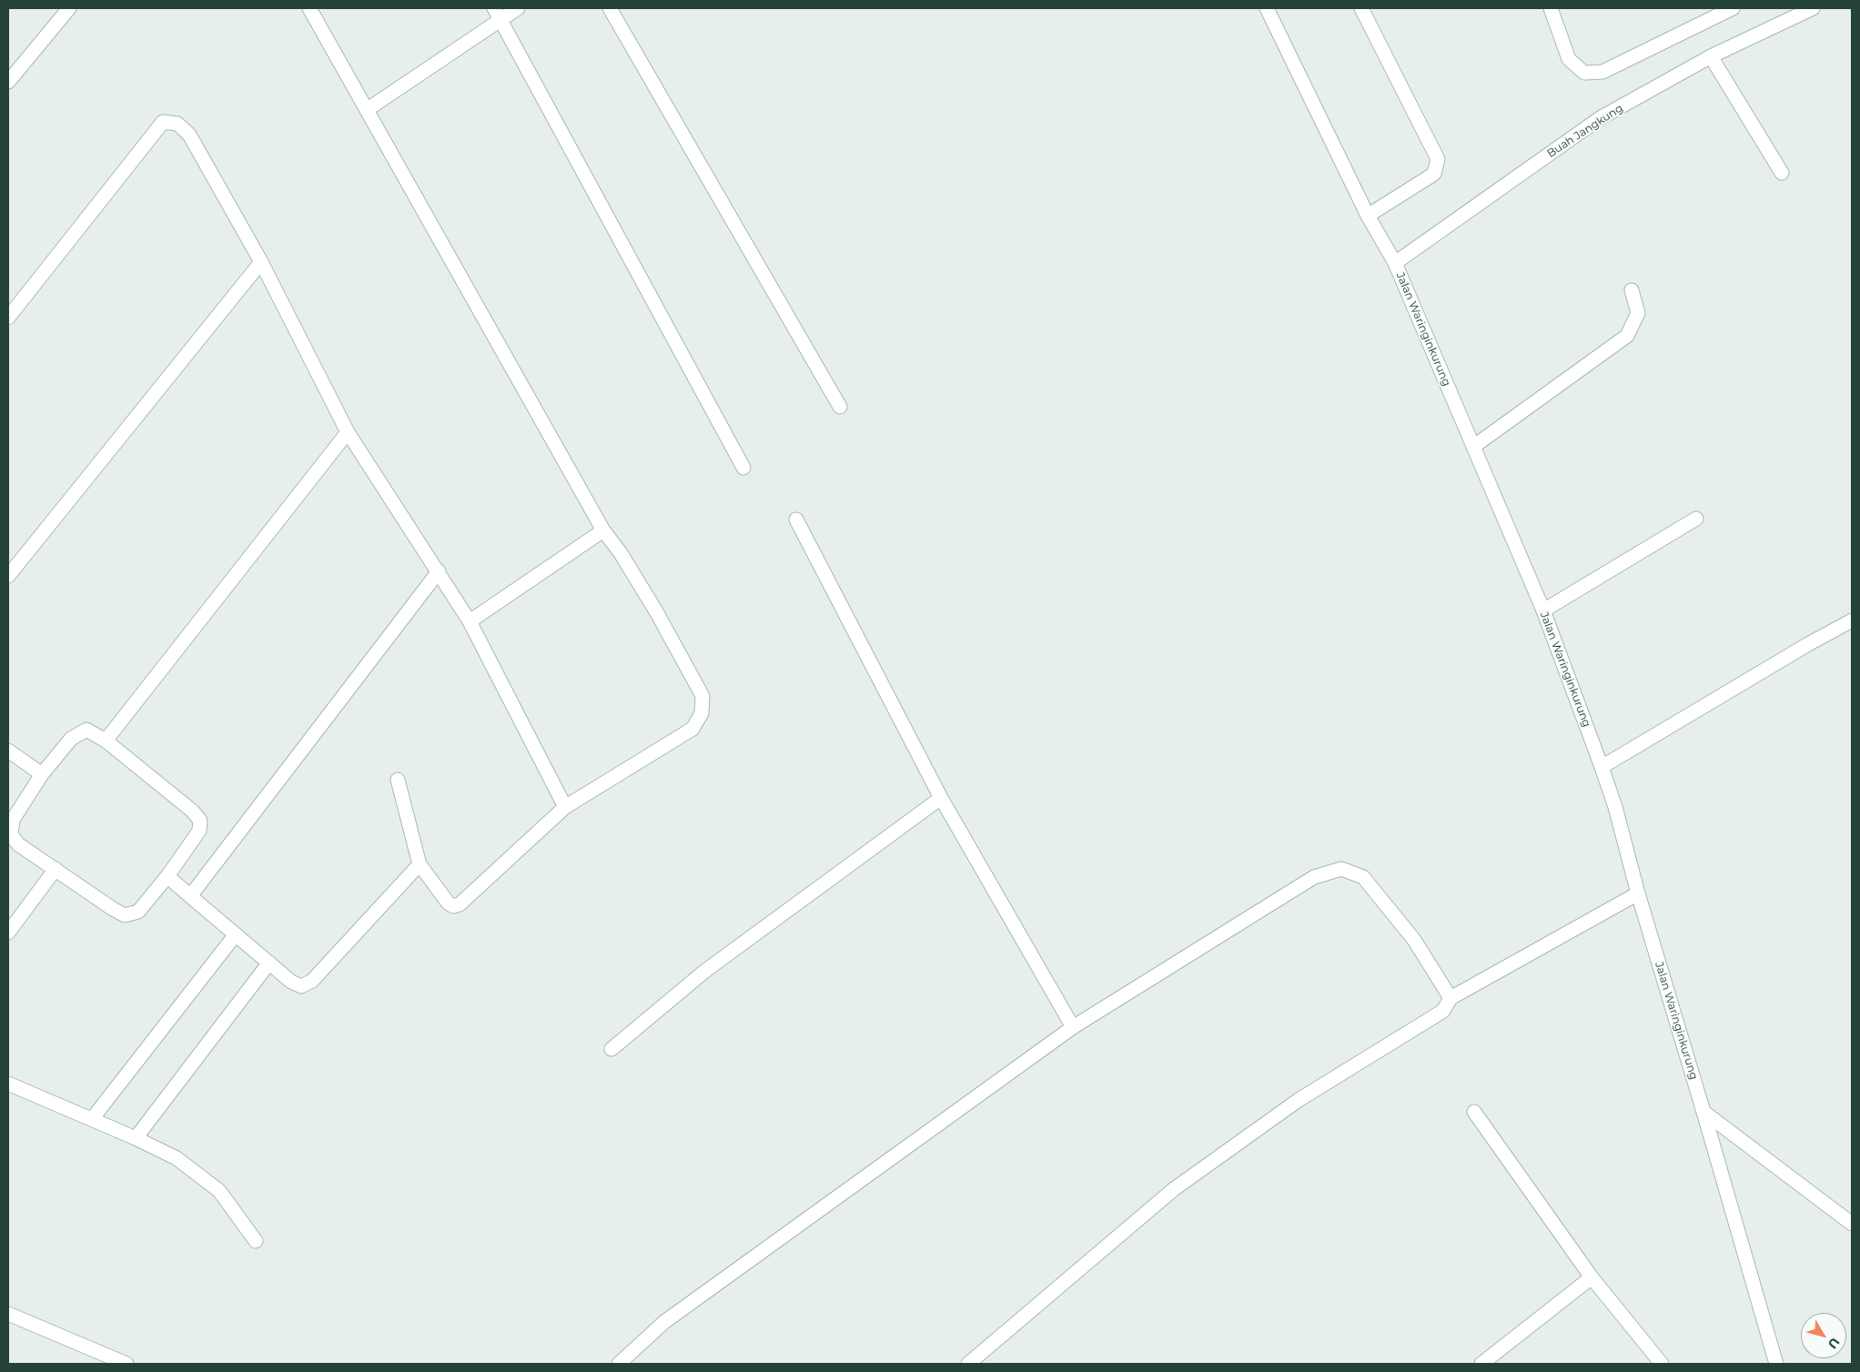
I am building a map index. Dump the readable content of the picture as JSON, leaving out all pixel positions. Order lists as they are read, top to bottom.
{
  "streets": {
    "street": ["Buah Jangkung", "Jalan Waringinkurung"]
  },
  "crossings": [
    ["Buah Jangkung", "Jalan Waringinkurung"]
  ],
  "north": "bottom right"
}
